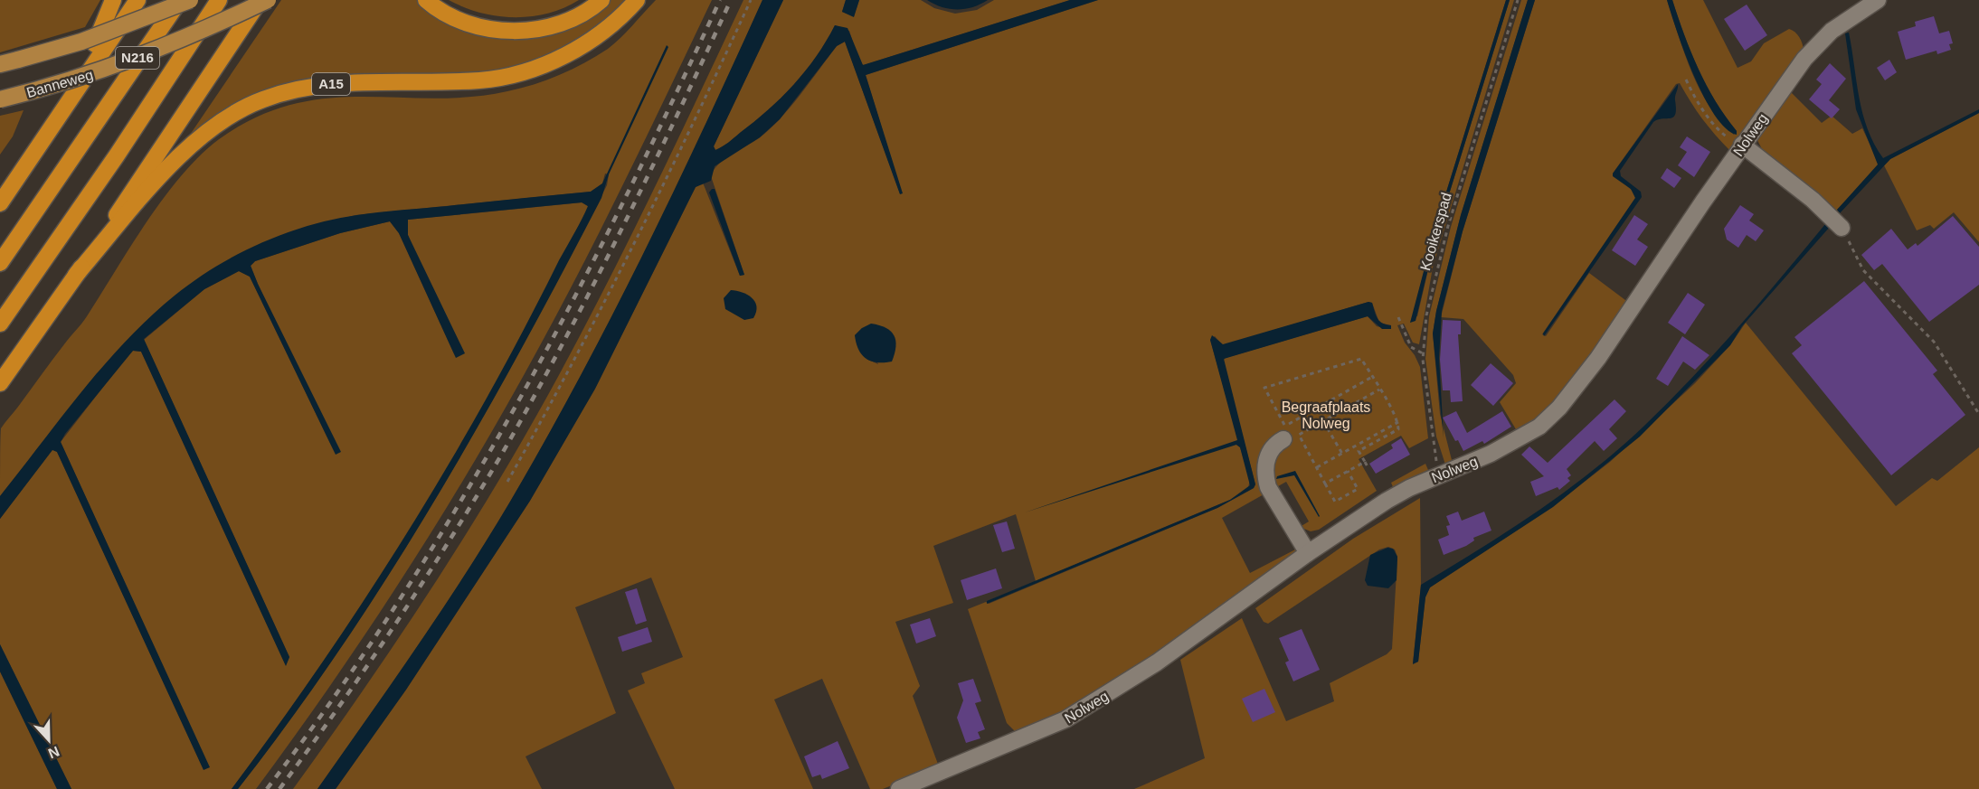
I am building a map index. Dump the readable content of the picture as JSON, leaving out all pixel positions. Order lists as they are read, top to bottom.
{
  "streets": {
    "highway": ["A15"],
    "main road": ["N216", "Banneweg"],
    "street": ["Nolweg"],
    "path": ["Kooikerspad"]
  },
  "crossings": [
    ["Nolweg", "Kooikerspad"]
  ],
  "parks": ["Begraafplaats Nolweg"],
  "north": "bottom"
}
